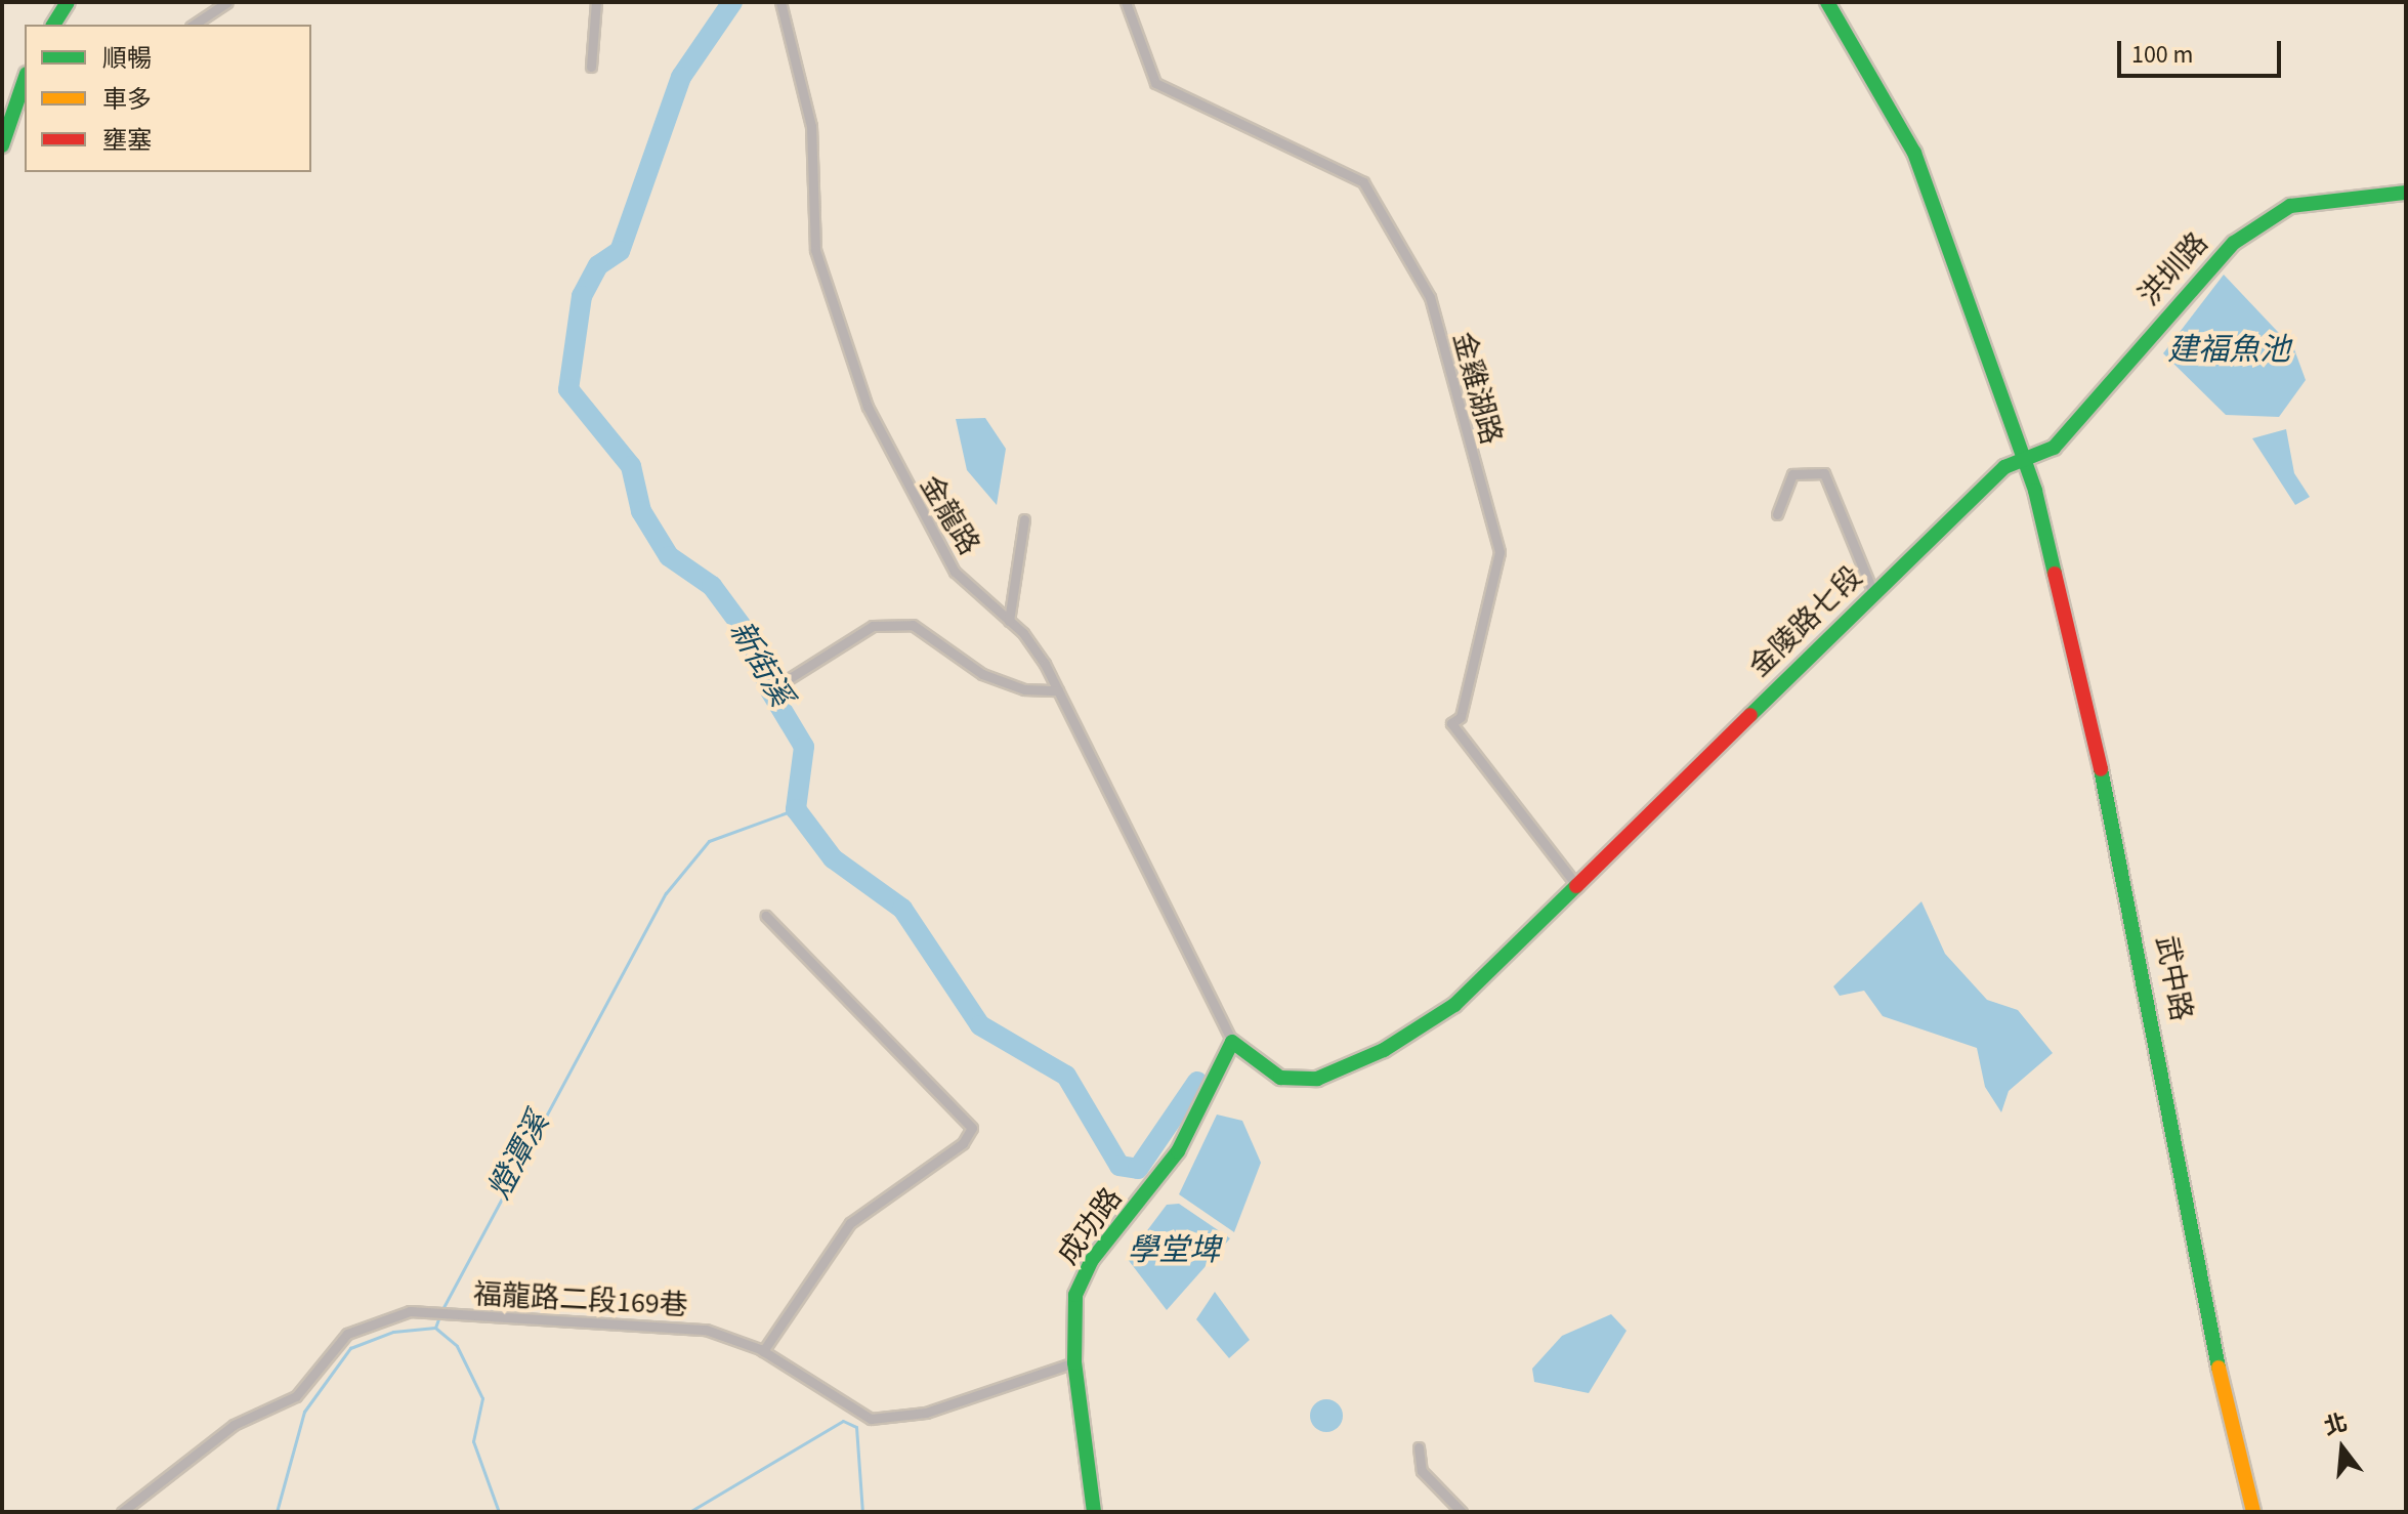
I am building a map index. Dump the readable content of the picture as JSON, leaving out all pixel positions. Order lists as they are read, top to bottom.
{
  "streets": {
    "street": [
      "洪圳路",
      "金雞湖路",
      "金龍路",
      "金陵路七段",
      "武中路",
      "成功路",
      "福龍路二段169巷"
    ]
  },
  "crossings": [
    ["洪圳路", "金陵路七段"],
    ["洪圳路", "武中路"],
    ["金雞湖路", "金陵路七段"],
    ["金龍路", "金陵路七段"],
    ["金龍路", "成功路"],
    ["金陵路七段", "武中路"],
    ["金陵路七段", "成功路"],
    ["成功路", "福龍路二段169巷"]
  ],
  "water": [
    "建福魚池",
    "新街溪",
    "燈潭溪",
    "學堂埤"
  ],
  "legend": ["順暢", "車多", "壅塞"],
  "scale_bar": "100 m",
  "north": "top"
}
